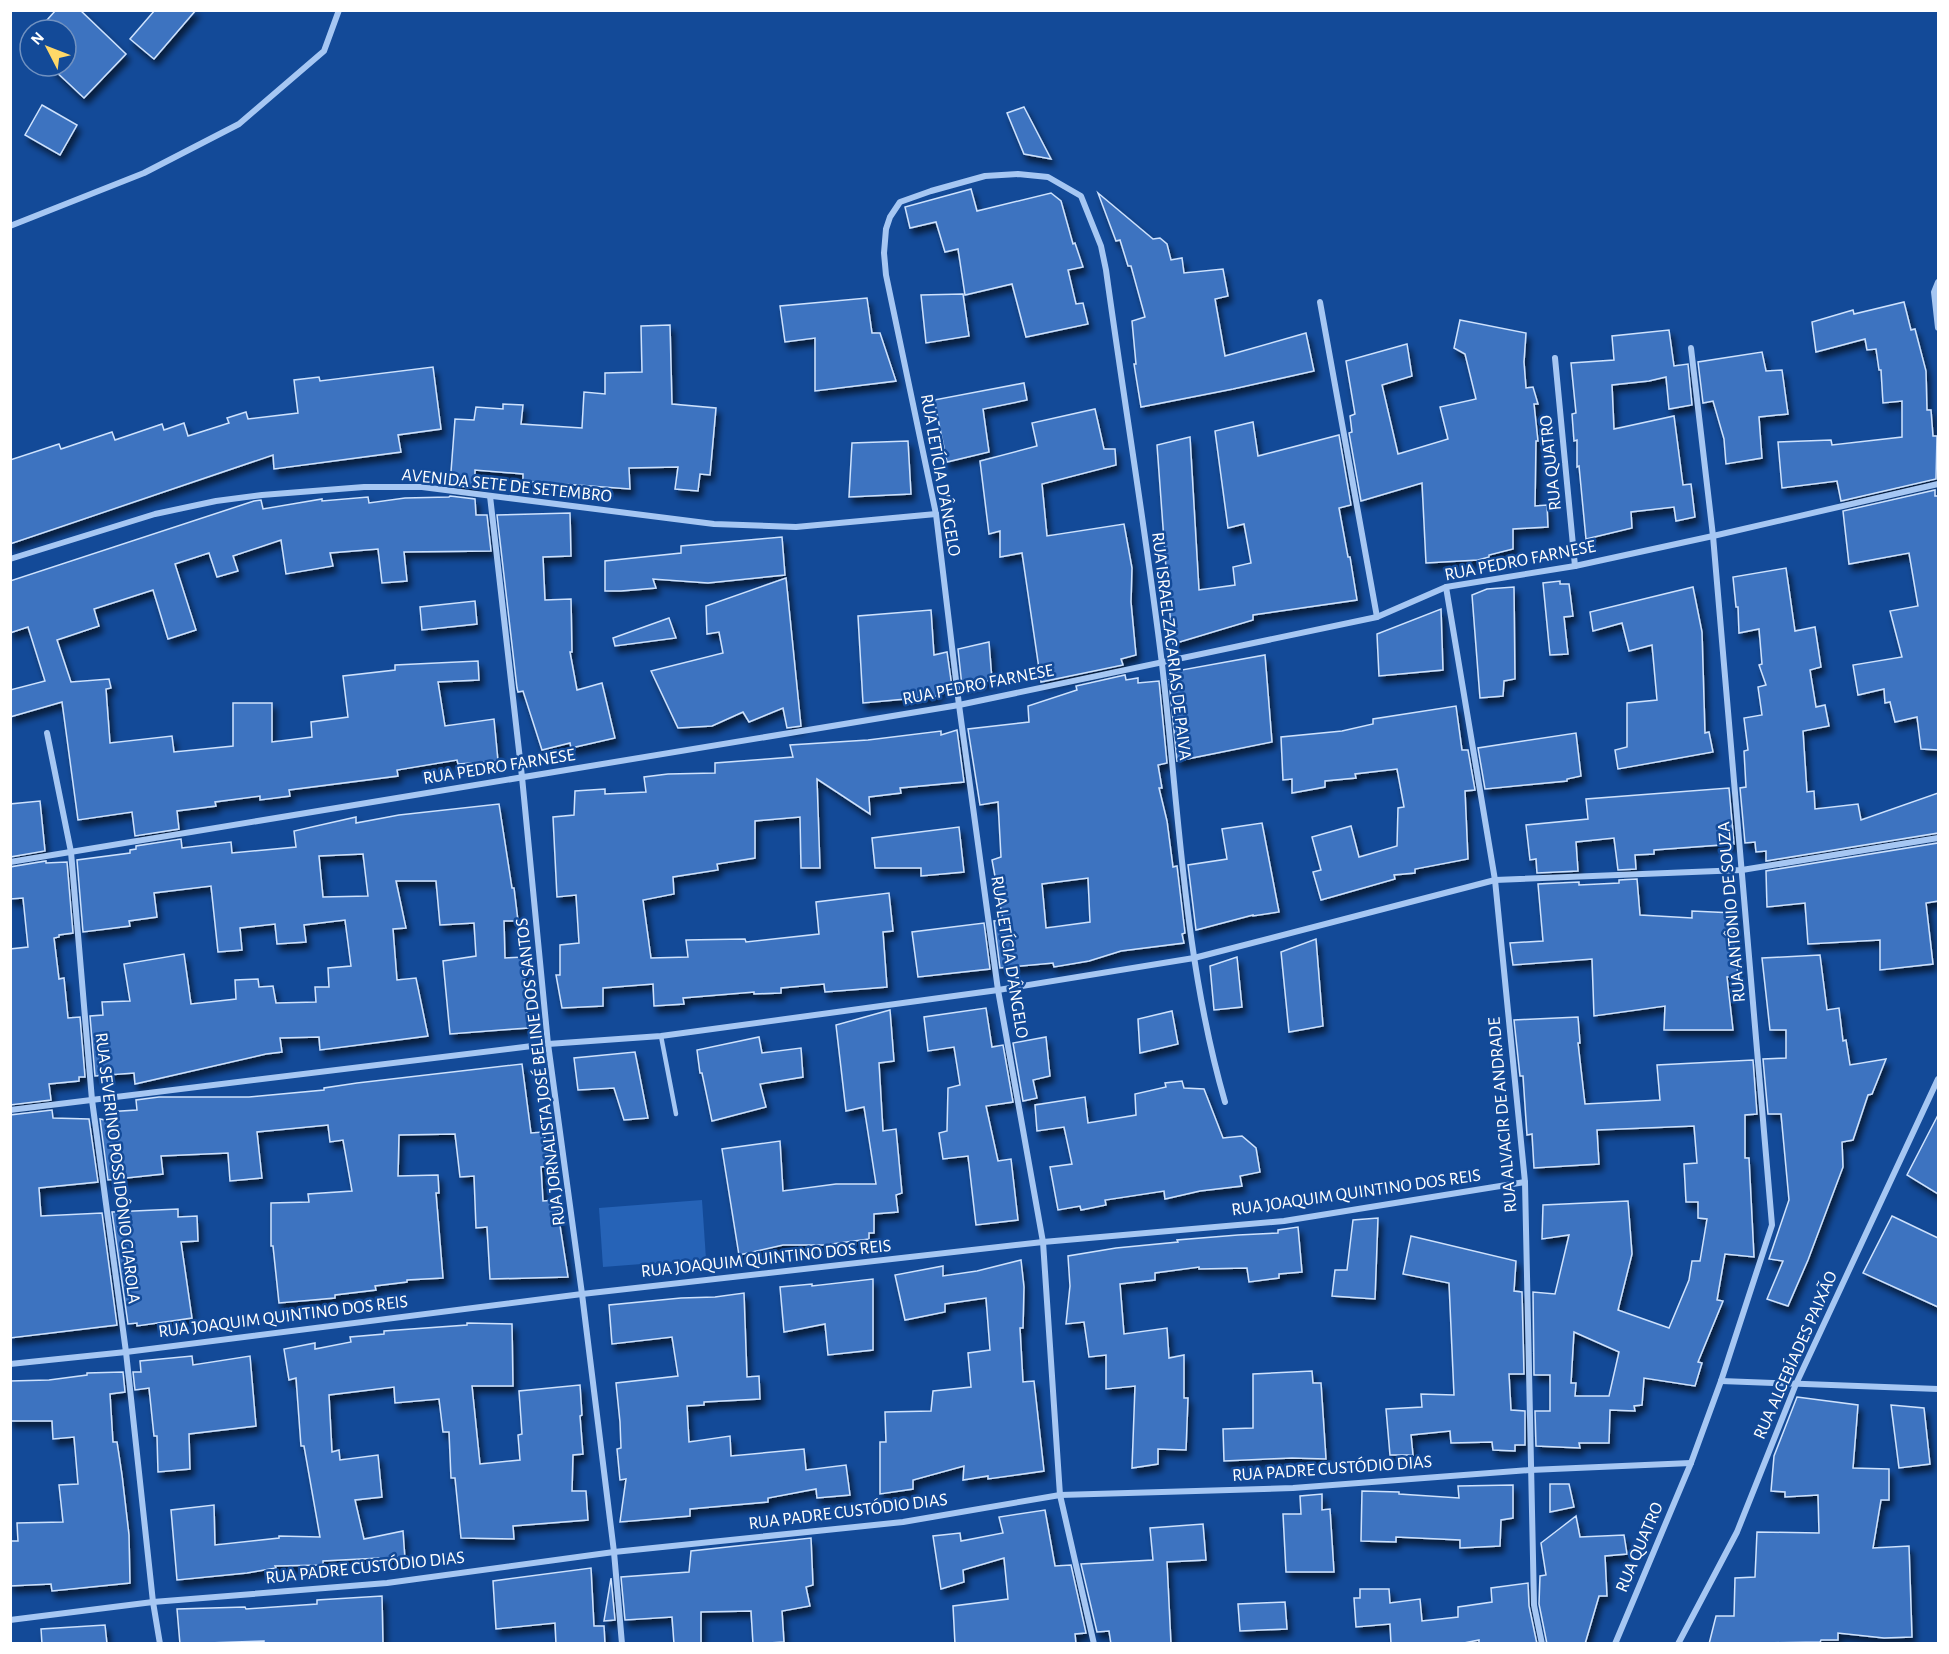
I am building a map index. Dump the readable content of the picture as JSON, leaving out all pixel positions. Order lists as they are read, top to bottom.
{
  "streets": {
    "street": [
      "RUA QUATRO",
      "RUA LETÍCIA D'ÂNGELO",
      "AVENIDA SETE DE SETEMBRO",
      "RUA PEDRO FARNESE",
      "RUA ISRAEL ZACARIAS DE PAIVA",
      "RUA ANTÔNIO DE SOUZA",
      "RUA JORNALISTA JOSÉ BELINE DOS SANTOS",
      "RUA ALVACIR DE ANDRADE",
      "RUA SEVERINO POSSIDÔNIO GIAROLA",
      "RUA JOAQUIM QUINTINO DOS REIS",
      "RUA ALCEBÍADES PAIXÃO",
      "RUA PADRE CUSTÓDIO DIAS"
    ]
  },
  "crossings": [
    ["RUA QUATRO", "RUA PEDRO FARNESE"],
    ["RUA QUATRO", "RUA ANTÔNIO DE SOUZA"],
    ["RUA QUATRO", "RUA PADRE CUSTÓDIO DIAS"],
    ["RUA LETÍCIA D'ÂNGELO", "AVENIDA SETE DE SETEMBRO"],
    ["RUA LETÍCIA D'ÂNGELO", "RUA PEDRO FARNESE"],
    ["RUA LETÍCIA D'ÂNGELO", "RUA ISRAEL ZACARIAS DE PAIVA"],
    ["RUA LETÍCIA D'ÂNGELO", "RUA JOAQUIM QUINTINO DOS REIS"],
    ["RUA LETÍCIA D'ÂNGELO", "RUA PADRE CUSTÓDIO DIAS"],
    ["AVENIDA SETE DE SETEMBRO", "RUA JORNALISTA JOSÉ BELINE DOS SANTOS"],
    ["RUA PEDRO FARNESE", "RUA ISRAEL ZACARIAS DE PAIVA"],
    ["RUA PEDRO FARNESE", "RUA ANTÔNIO DE SOUZA"],
    ["RUA PEDRO FARNESE", "RUA JORNALISTA JOSÉ BELINE DOS SANTOS"],
    ["RUA PEDRO FARNESE", "RUA ALVACIR DE ANDRADE"],
    ["RUA PEDRO FARNESE", "RUA SEVERINO POSSIDÔNIO GIAROLA"],
    ["RUA ANTÔNIO DE SOUZA", "RUA PADRE CUSTÓDIO DIAS"],
    ["RUA JORNALISTA JOSÉ BELINE DOS SANTOS", "RUA JOAQUIM QUINTINO DOS REIS"],
    ["RUA JORNALISTA JOSÉ BELINE DOS SANTOS", "RUA PADRE CUSTÓDIO DIAS"],
    ["RUA ALVACIR DE ANDRADE", "RUA JOAQUIM QUINTINO DOS REIS"],
    ["RUA ALVACIR DE ANDRADE", "RUA PADRE CUSTÓDIO DIAS"],
    ["RUA SEVERINO POSSIDÔNIO GIAROLA", "RUA JOAQUIM QUINTINO DOS REIS"],
    ["RUA SEVERINO POSSIDÔNIO GIAROLA", "RUA PADRE CUSTÓDIO DIAS"]
  ],
  "north": "top left"
}
